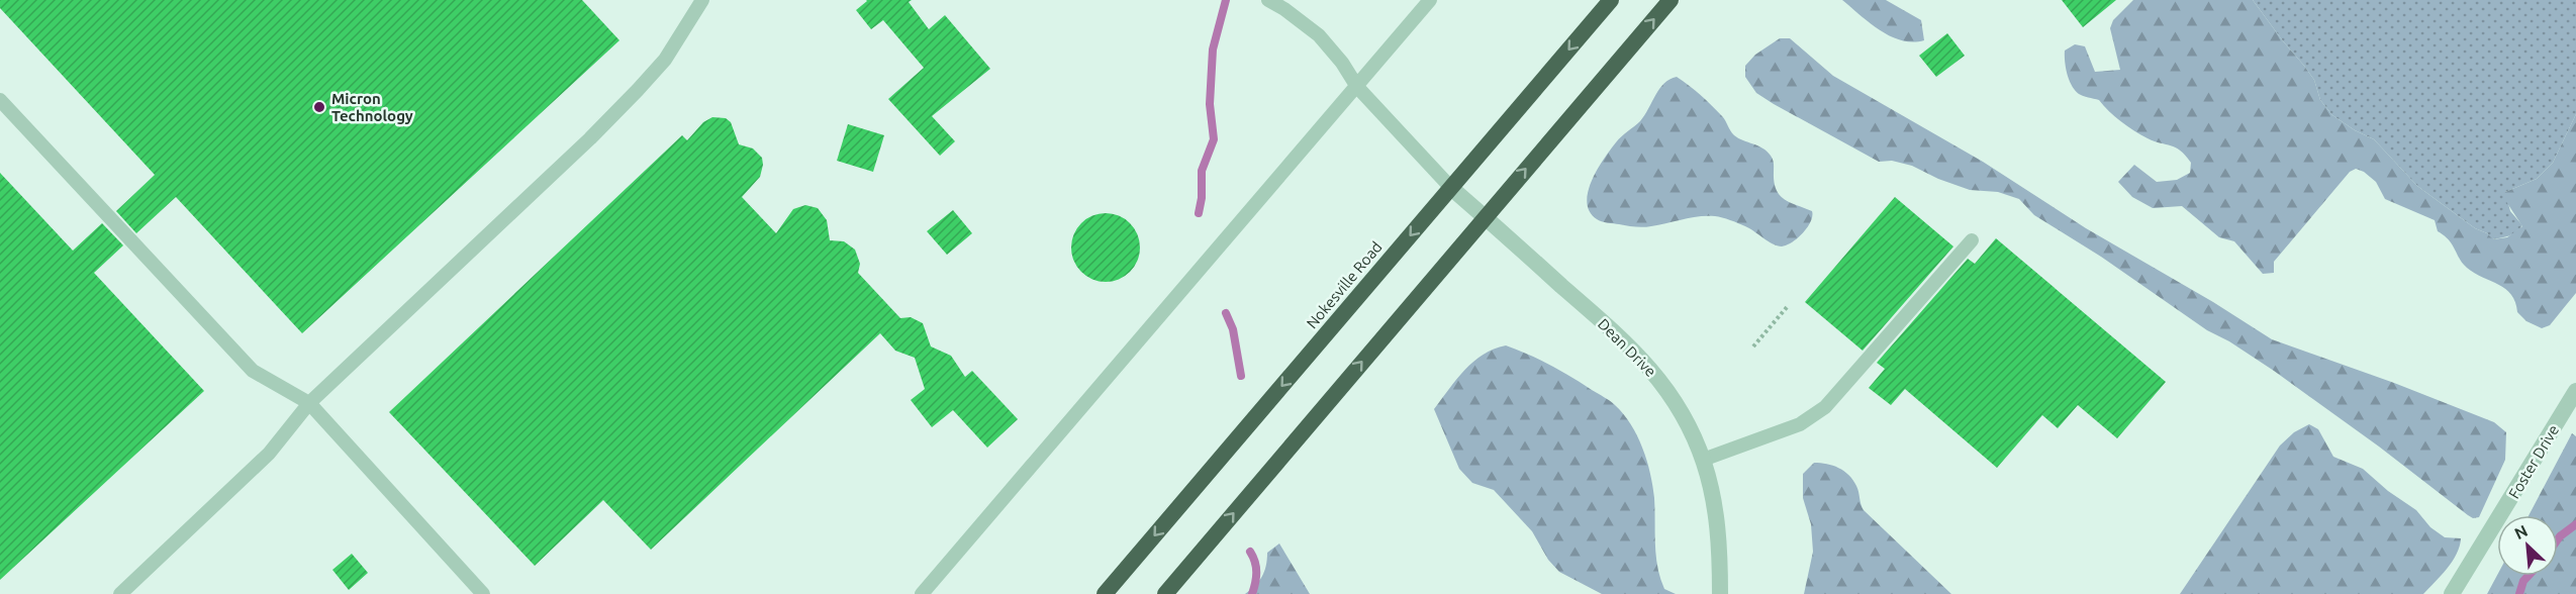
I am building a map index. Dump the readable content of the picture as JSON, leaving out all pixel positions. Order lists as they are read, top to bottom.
{
  "streets": {
    "highway": ["Nokesville Road"],
    "street": ["Dean Drive", "Foster Drive"]
  },
  "crossings": [
    ["Nokesville Road", "Dean Drive"]
  ],
  "places": ["Micron Technology"],
  "north": "top left"
}
